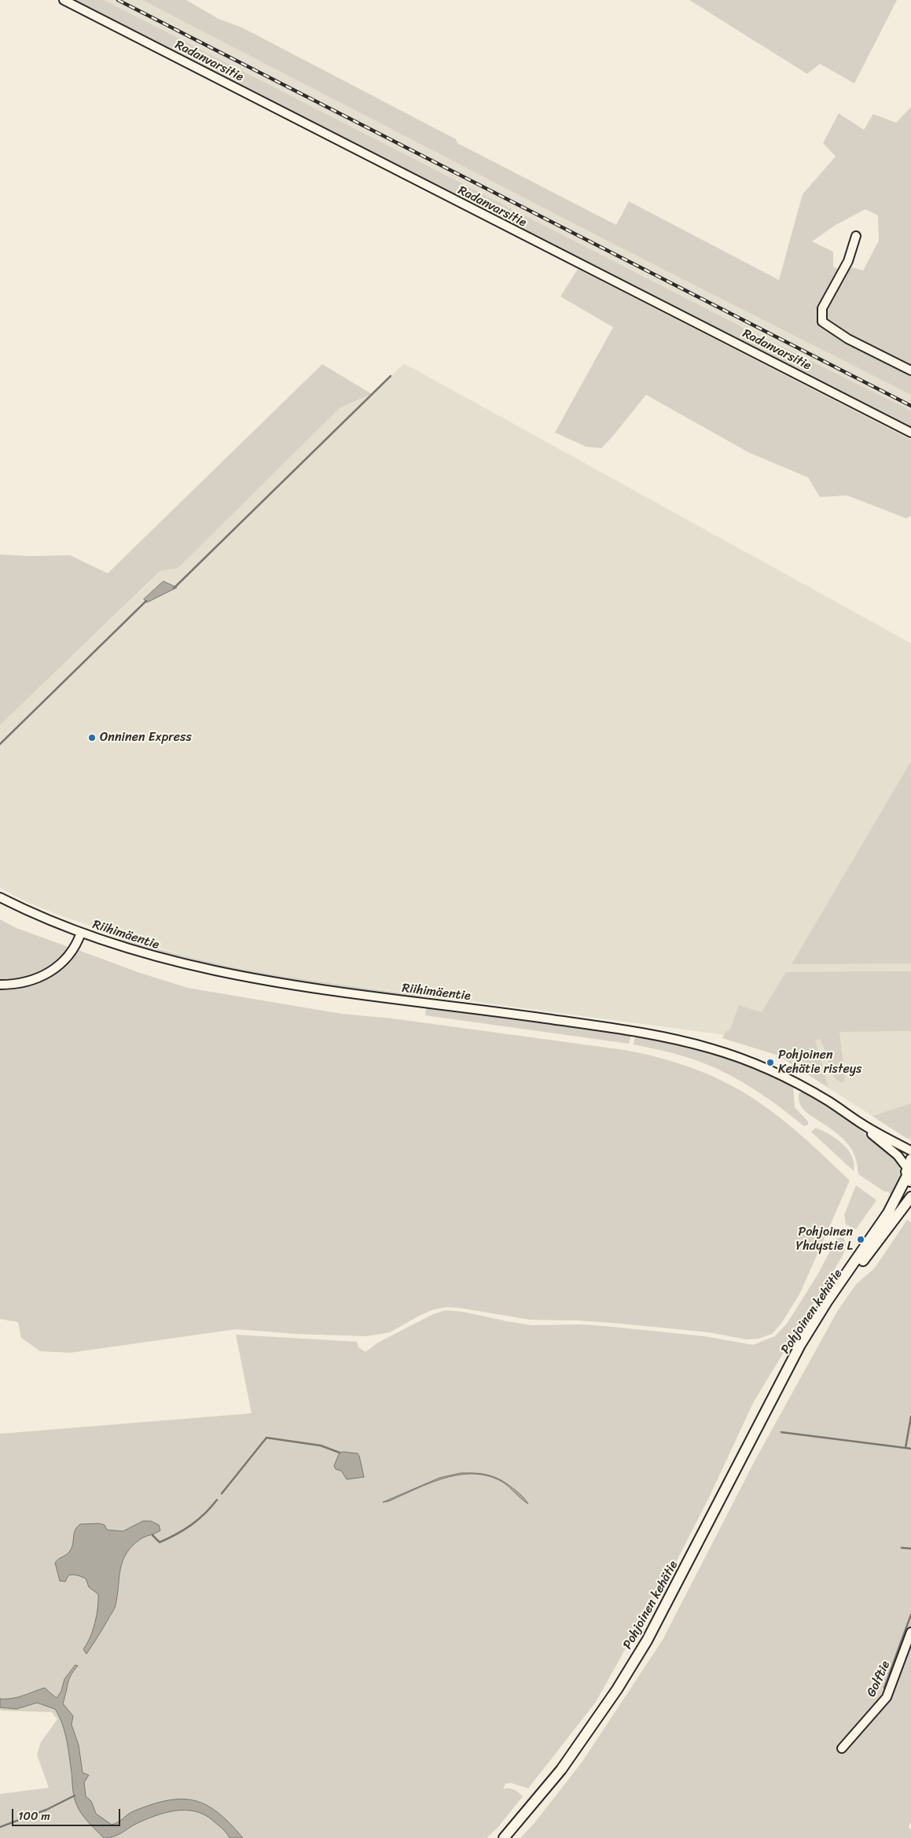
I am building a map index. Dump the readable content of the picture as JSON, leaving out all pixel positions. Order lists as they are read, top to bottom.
{
  "streets": {
    "main road": ["Pohjoinen kehätie"],
    "street": ["Radanvarsitie", "Riihimäentie", "Golftie"]
  },
  "crossings": [
    ["Riihimäentie", "Pohjoinen kehätie"]
  ],
  "places": ["Onninen Express", "Pohjoinen Kehätie risteys", "Pohjoinen Yhdystie L"],
  "scale_bar": "100 m"
}
